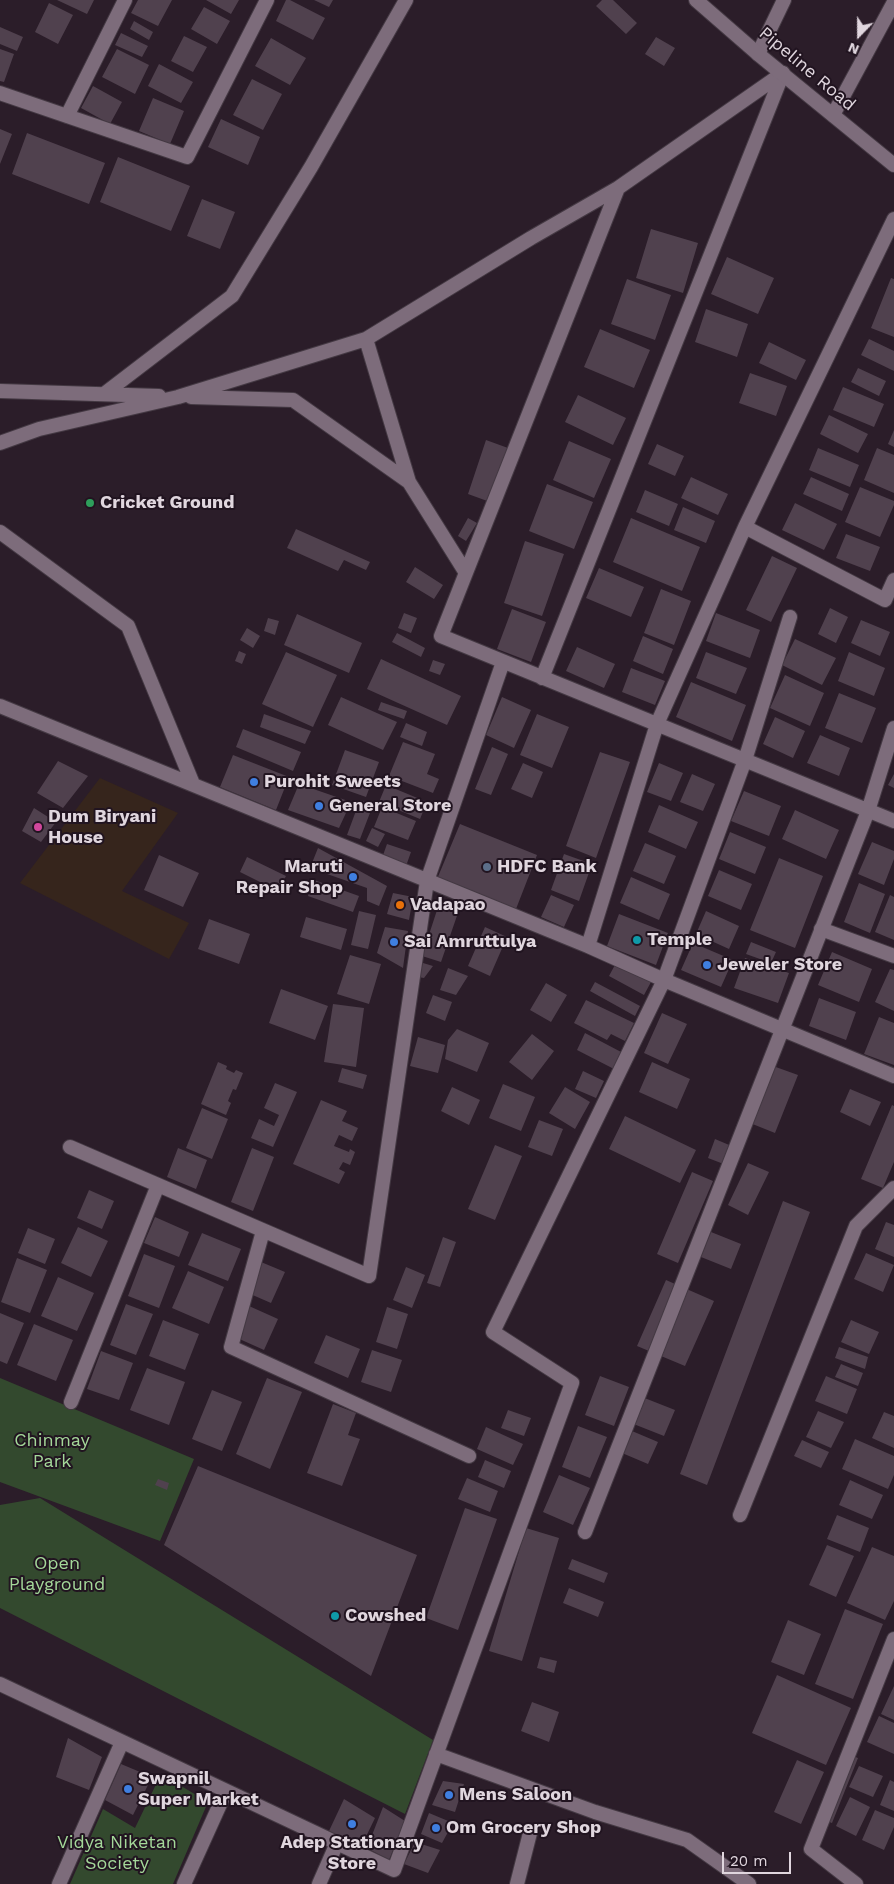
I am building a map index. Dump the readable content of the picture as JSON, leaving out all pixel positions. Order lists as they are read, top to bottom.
{
  "streets": {
    "street": ["Pipeline Road"]
  },
  "parks": ["Chinmay Park", "Open Playground", "Vidya Niketan Society"],
  "places": [
    "Cricket Ground",
    "Purohit Sweets",
    "General Store",
    "Dum Biryani House",
    "HDFC Bank",
    "Maruti Repair Shop",
    "Vadapao",
    "Temple",
    "Sai Amruttulya",
    "Jeweler Store",
    "Cowshed",
    "Swapnil Super Market",
    "Mens Saloon",
    "Adep Stationary Store",
    "Om Grocery Shop"
  ],
  "scale_bar": "20 m",
  "north": "bottom"
}
